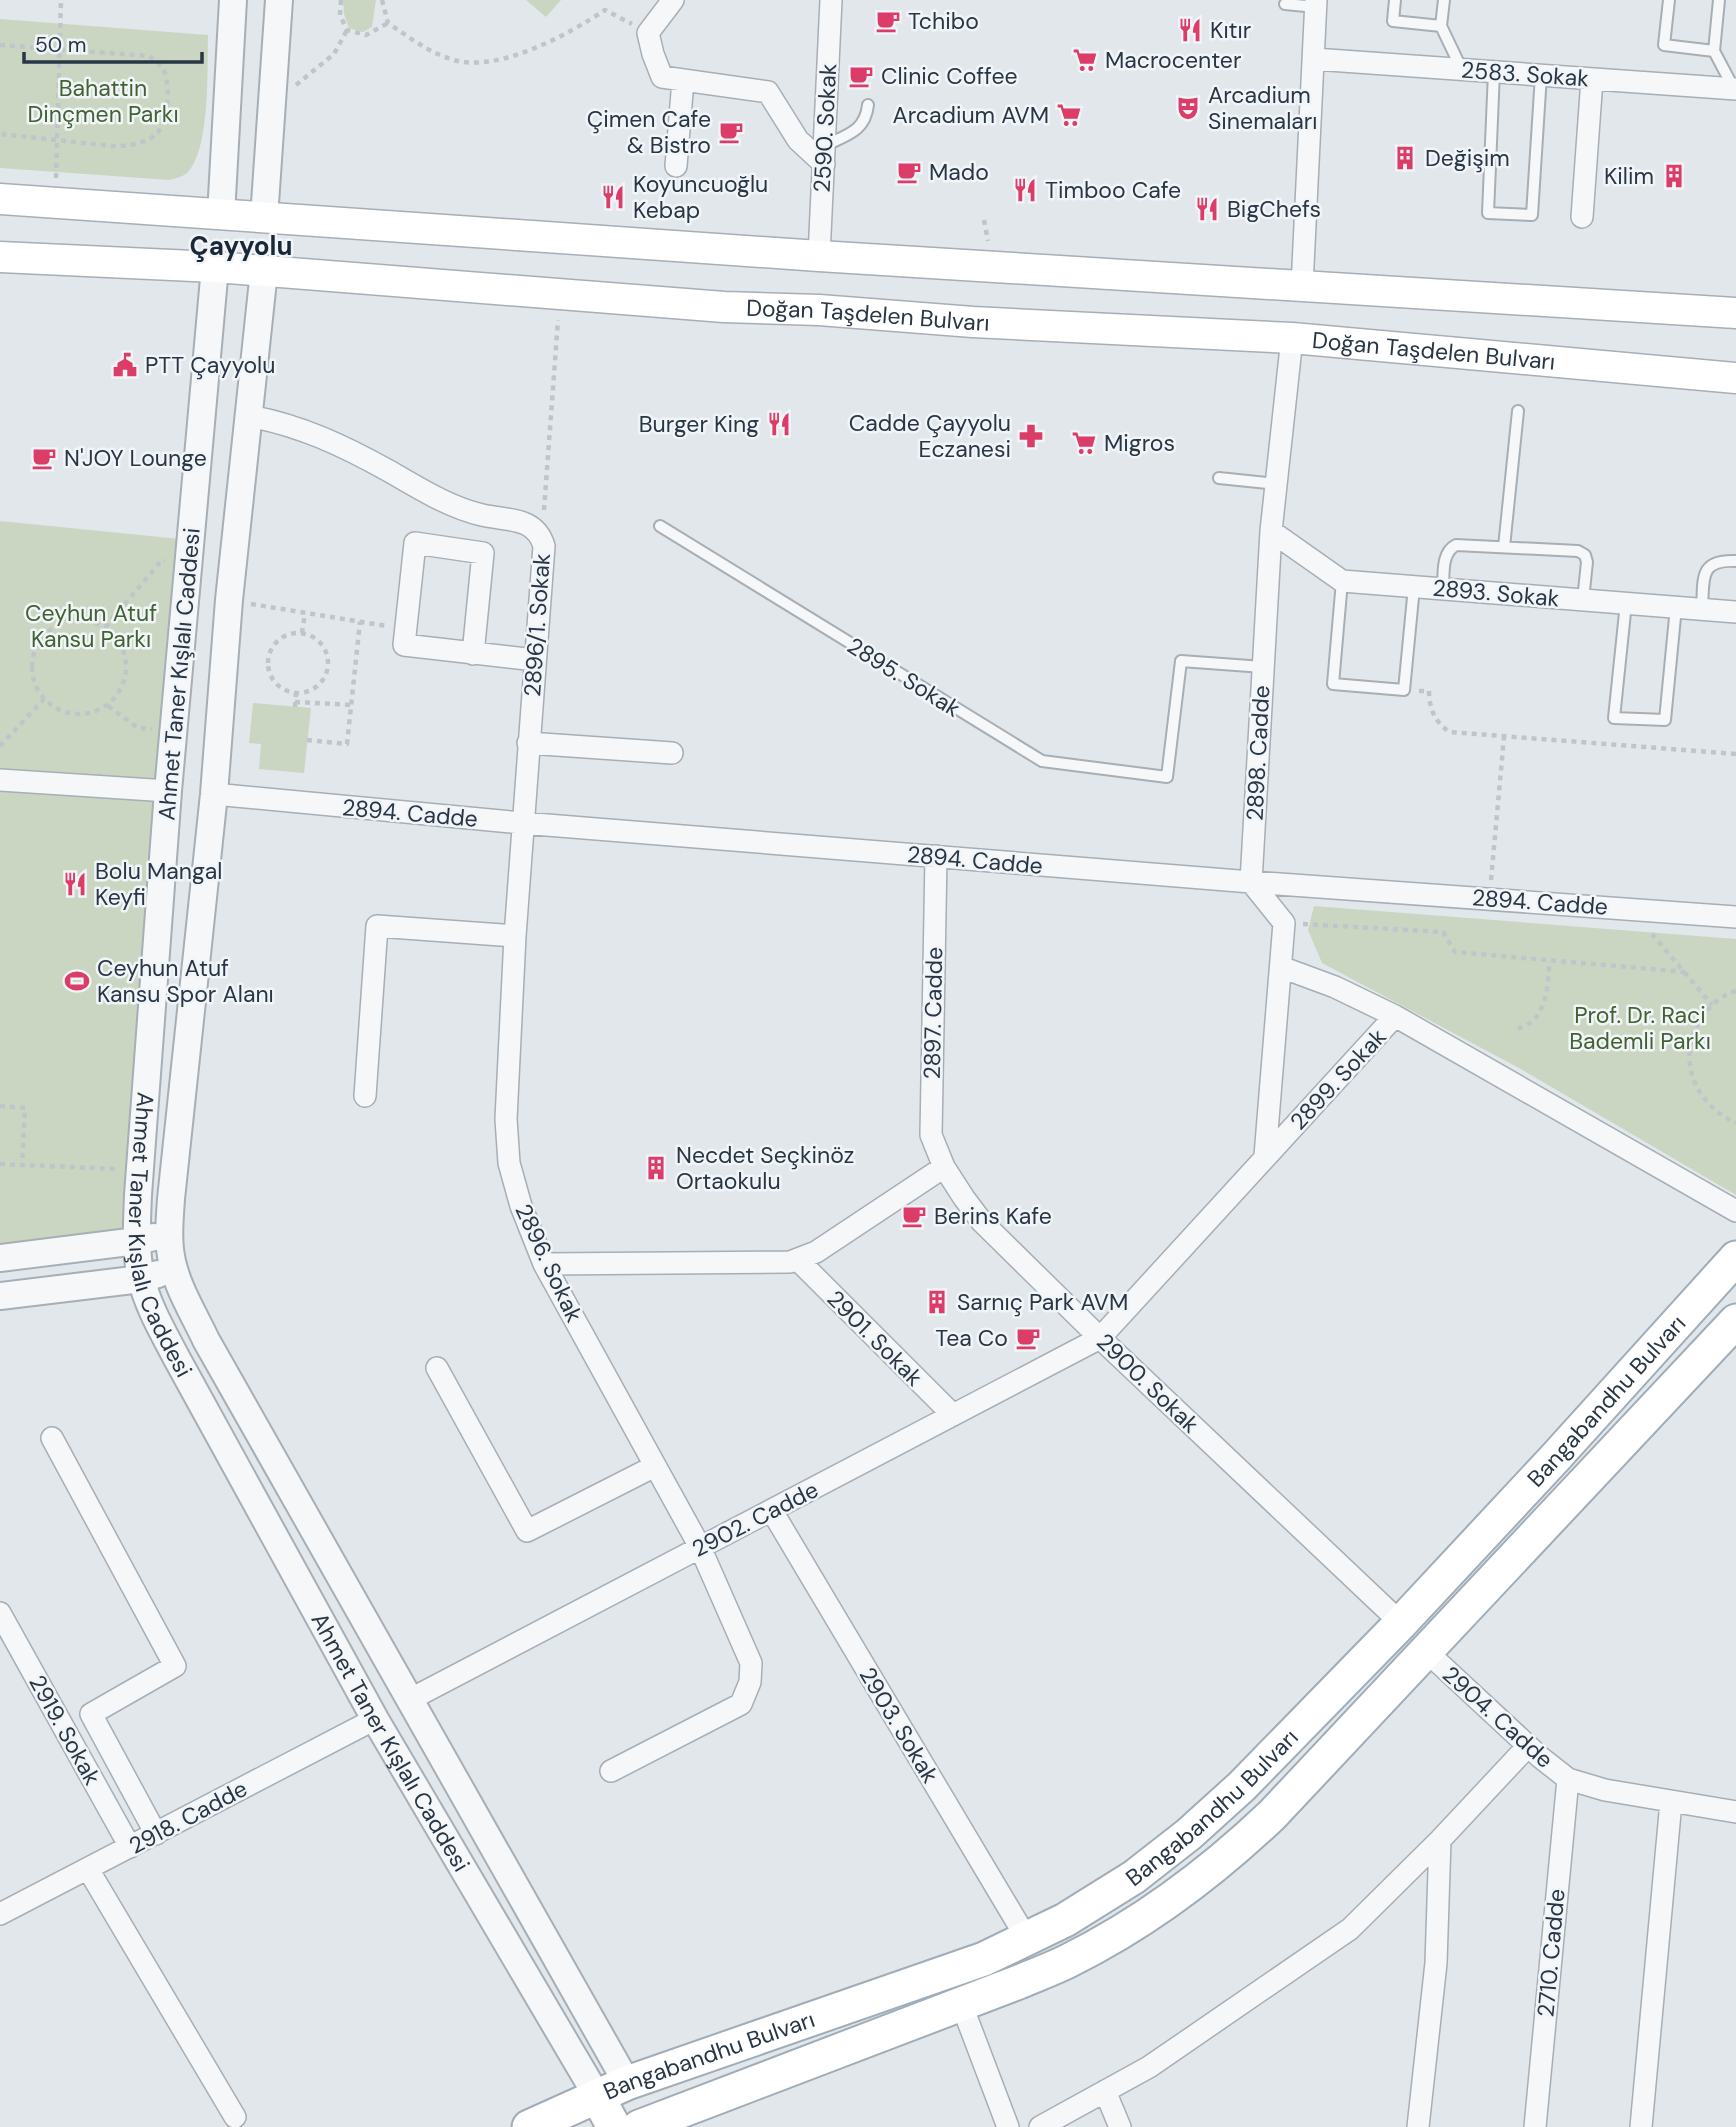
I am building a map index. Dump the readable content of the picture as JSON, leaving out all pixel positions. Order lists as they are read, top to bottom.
{
  "streets": {
    "main road": ["Doğan Taşdelen Bulvarı", "Bangabandhu Bulvarı"],
    "street": [
      "2583. Sokak",
      "2590. Sokak",
      "2893. Sokak",
      "2896/1. Sokak",
      "Ahmet Taner Kışlalı Caddesi",
      "2898. Cadde",
      "2894. Cadde",
      "2897. Cadde",
      "2899. Sokak",
      "2896. Sokak",
      "2901. Sokak",
      "2900. Sokak",
      "2902. Cadde",
      "2904. Cadde",
      "2903. Sokak",
      "2919. Sokak",
      "2918. Cadde",
      "2710. Cadde"
    ],
    "lane": ["2895. Sokak"]
  },
  "crossings": [
    ["Doğan Taşdelen Bulvarı", "Ahmet Taner Kışlalı Caddesi"],
    ["Doğan Taşdelen Bulvarı", "2898. Cadde"],
    ["2896/1. Sokak", "Ahmet Taner Kışlalı Caddesi"],
    ["2896/1. Sokak", "2894. Cadde"],
    ["2896/1. Sokak", "2896. Sokak"],
    ["Ahmet Taner Kışlalı Caddesi", "2894. Cadde"],
    ["Ahmet Taner Kışlalı Caddesi", "Bangabandhu Bulvarı"],
    ["Ahmet Taner Kışlalı Caddesi", "2902. Cadde"],
    ["Ahmet Taner Kışlalı Caddesi", "2918. Cadde"],
    ["2895. Sokak", "2898. Cadde"],
    ["2898. Cadde", "2894. Cadde"],
    ["2894. Cadde", "2897. Cadde"],
    ["2894. Cadde", "2896. Sokak"],
    ["2897. Cadde", "2900. Sokak"],
    ["2899. Sokak", "2900. Sokak"],
    ["2899. Sokak", "2902. Cadde"],
    ["2896. Sokak", "2902. Cadde"],
    ["2901. Sokak", "2902. Cadde"],
    ["2900. Sokak", "Bangabandhu Bulvarı"],
    ["2900. Sokak", "2902. Cadde"],
    ["Bangabandhu Bulvarı", "2904. Cadde"],
    ["Bangabandhu Bulvarı", "2903. Sokak"],
    ["2902. Cadde", "2903. Sokak"],
    ["2904. Cadde", "2710. Cadde"],
    ["2919. Sokak", "2918. Cadde"]
  ],
  "districts": ["Çayyolu"],
  "parks": ["Bahattin Dinçmen Parkı", "Ceyhun Atuf Kansu Parkı", "Prof. Dr. Raci Bademli Parkı"],
  "places": {
    "cafe": [
      "Tchibo",
      "Clinic Coffee",
      "Çimen Cafe & Bistro",
      "Mado",
      "N'JOY Lounge",
      "Berins Kafe",
      "Tea Co"
    ],
    "restaurant": [
      "Kıtır",
      "Timboo Cafe",
      "Koyuncuoğlu Kebap",
      "BigChefs",
      "Burger King",
      "Bolu Mangal Keyfi"
    ],
    "supermarket": ["Macrocenter", "Arcadium AVM", "Migros"],
    "theatre": ["Arcadium Sinemaları"],
    "building": [
      "Değişim",
      "Kilim",
      "Necdet Seçkinöz Ortaokulu",
      "Sarnıç Park AVM"
    ],
    "public building": ["PTT Çayyolu"],
    "pharmacy": ["Cadde Çayyolu Eczanesi"],
    "sports": ["Ceyhun Atuf Kansu Spor Alanı"]
  },
  "scale_bar": "50 m"
}
